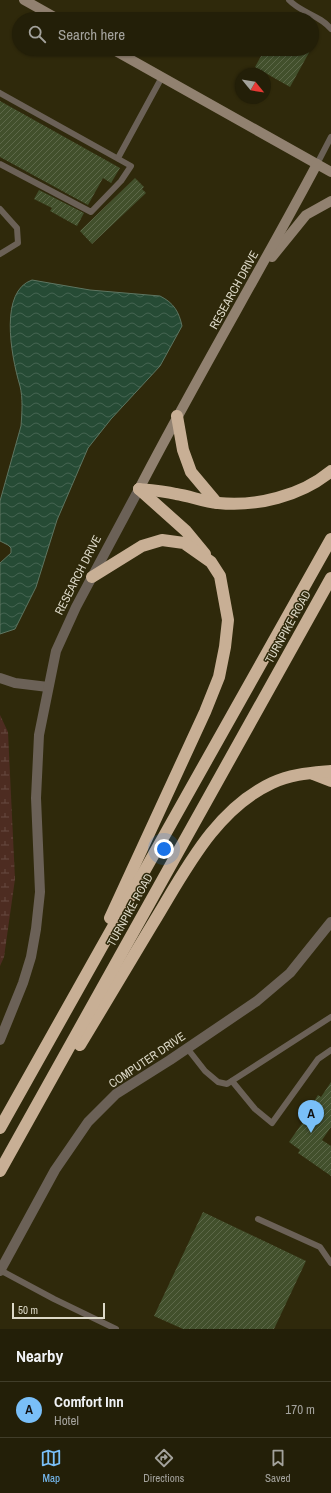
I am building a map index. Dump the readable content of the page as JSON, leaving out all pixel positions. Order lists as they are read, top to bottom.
{
  "streets": {
    "highway": ["TURNPIKE ROAD"],
    "street": ["RESEARCH DRIVE", "COMPUTER DRIVE"]
  },
  "scale_bar": "50 m",
  "north": "bottom right",
  "page": {
    "search": "Search here",
    "pins": "A",
    "scale": "50 m",
    "heading": "Nearby",
    "list": [
      {
        "mark": "A",
        "name": "Comfort Inn",
        "note": "Hotel",
        "value": "170 m"
      }
    ],
    "nav": ["Map", "Directions", "Saved"]
  }
}
